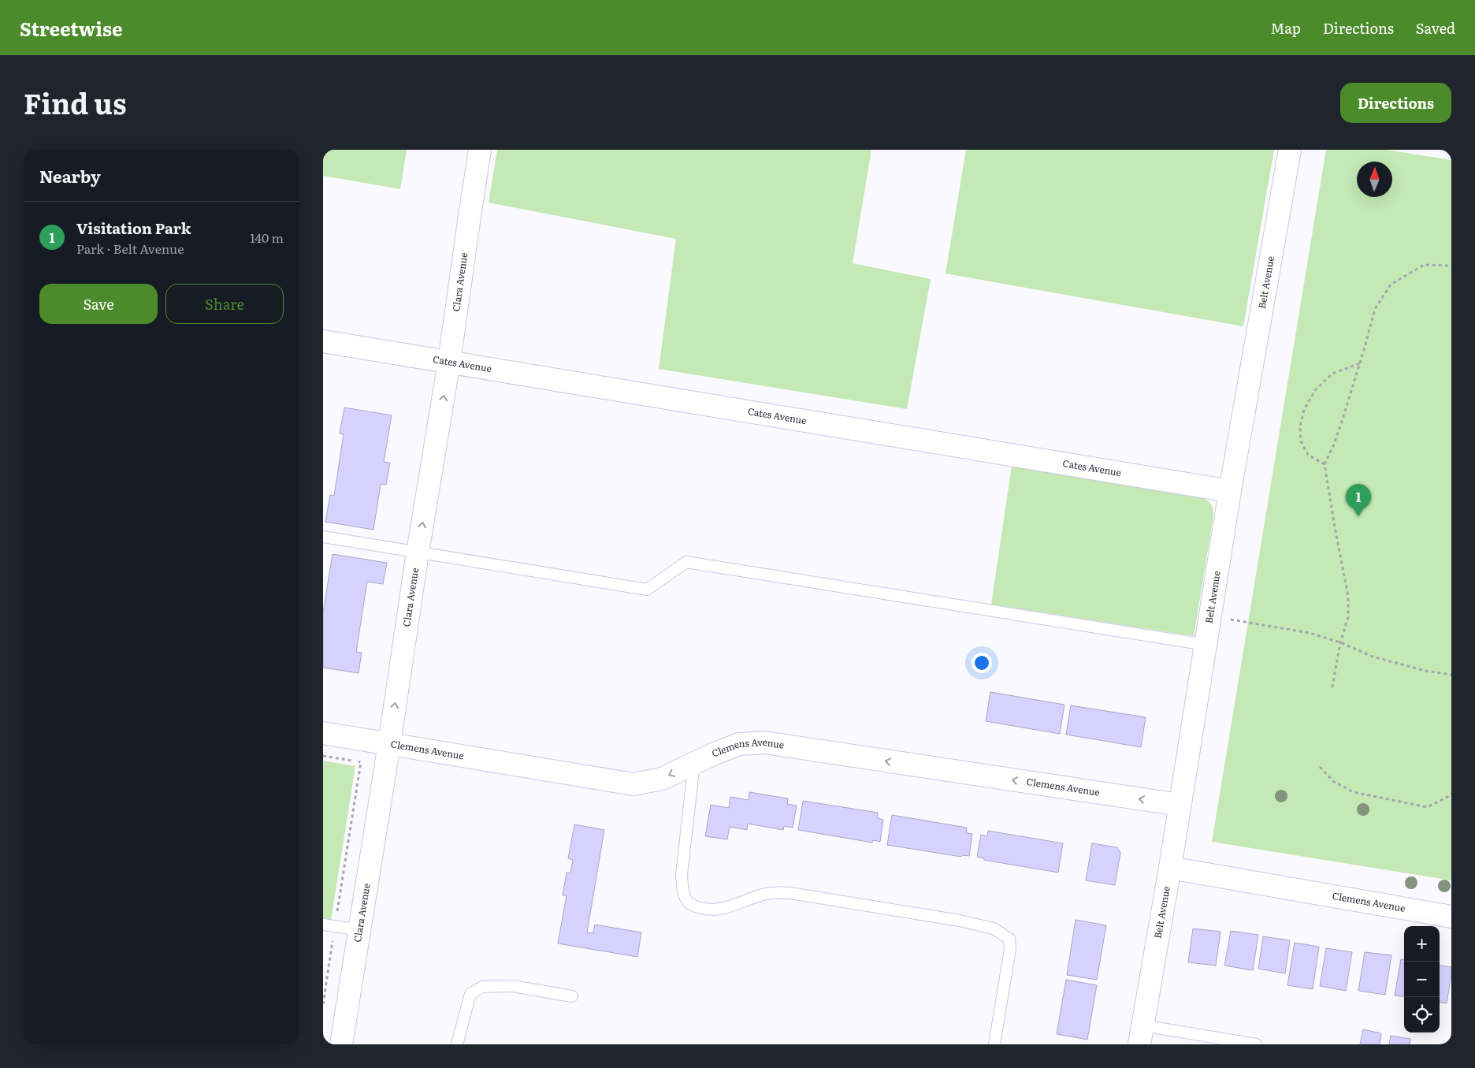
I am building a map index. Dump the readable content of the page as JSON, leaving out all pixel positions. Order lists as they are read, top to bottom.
{
  "streets": {
    "street": [
      "Clara Avenue",
      "Belt Avenue",
      "Cates Avenue",
      "Clemens Avenue"
    ]
  },
  "crossings": [
    ["Clara Avenue", "Cates Avenue"],
    ["Clara Avenue", "Clemens Avenue"],
    ["Belt Avenue", "Cates Avenue"],
    ["Belt Avenue", "Clemens Avenue"]
  ],
  "one_way": ["Clara Avenue", "Clemens Avenue"],
  "north": "top",
  "page": {
    "header": "Streetwise",
    "nav": ["Map", "Directions", "Saved"],
    "title": "Find us",
    "buttons": [
      "Directions",
      ["Save", "Share"]
    ],
    "heading": "Nearby",
    "list": [
      {
        "mark": "1",
        "name": "Visitation Park",
        "note": "Park · Belt Avenue",
        "value": "140 m"
      }
    ],
    "pins": "1",
    "map_buttons": ["+", "−"]
  }
}
